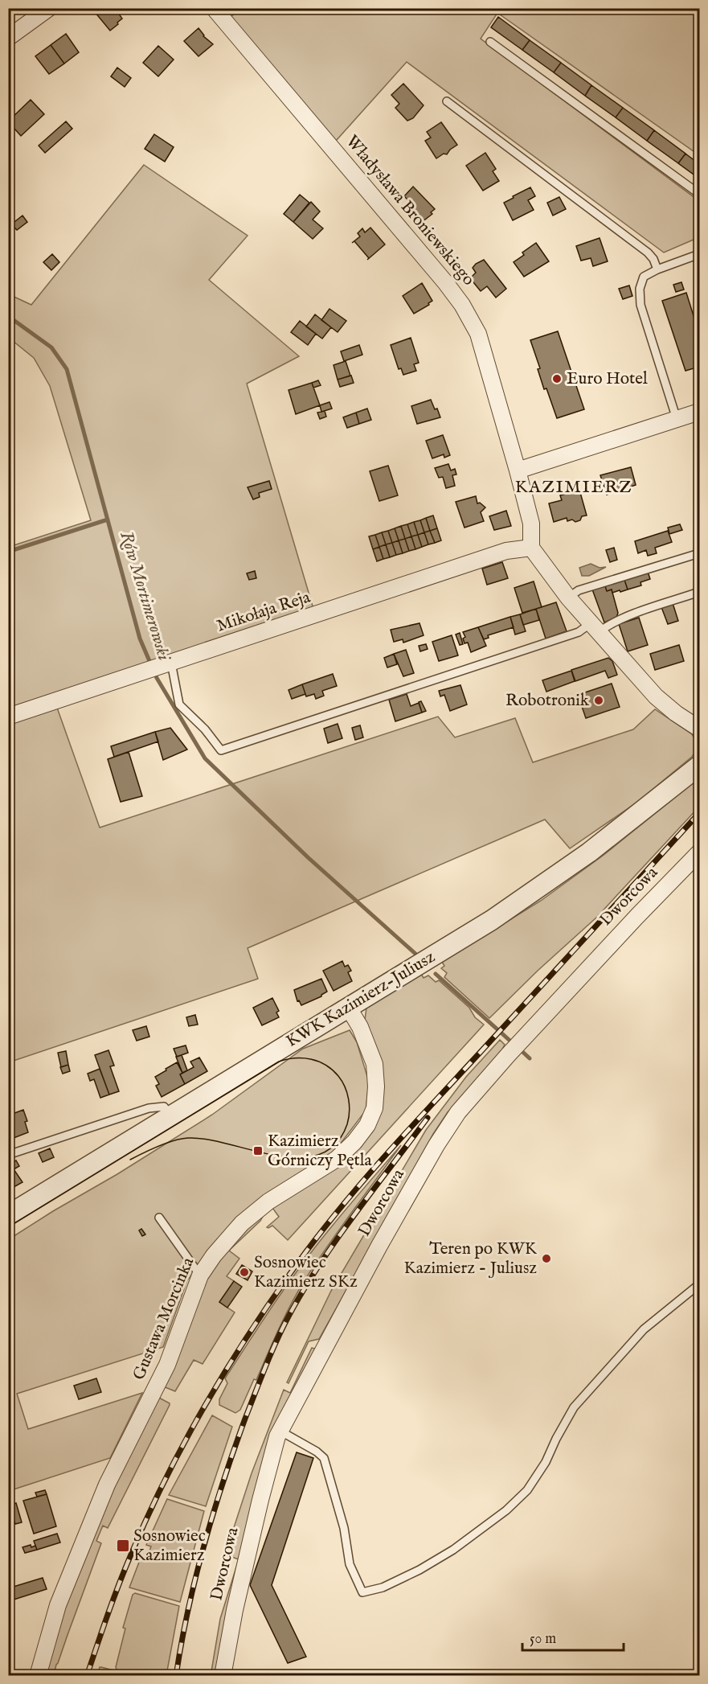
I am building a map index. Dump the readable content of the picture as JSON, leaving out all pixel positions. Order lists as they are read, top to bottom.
{
  "streets": {
    "street": [
      "Władysława Broniewskiego",
      "Mikołaja Reja",
      "Dworcowa",
      "KWK Kazimierz-Juliusz",
      "Gustawa Morcinka"
    ]
  },
  "crossings": [
    ["Władysława Broniewskiego", "Mikołaja Reja"],
    ["KWK Kazimierz-Juliusz", "Gustawa Morcinka"]
  ],
  "districts": ["KAZIMIERZ"],
  "water": ["Rów Mortimerowski"],
  "places": {
    "other": [
      "Euro Hotel",
      "Robotronik",
      "Teren po KWK Kazimierz - Juliusz",
      "Sosnowiec Kazimierz SKz"
    ],
    "transit": ["Kazimierz Górniczy Pętla", "Sosnowiec Kazimierz"]
  },
  "scale_bar": "50 m"
}
